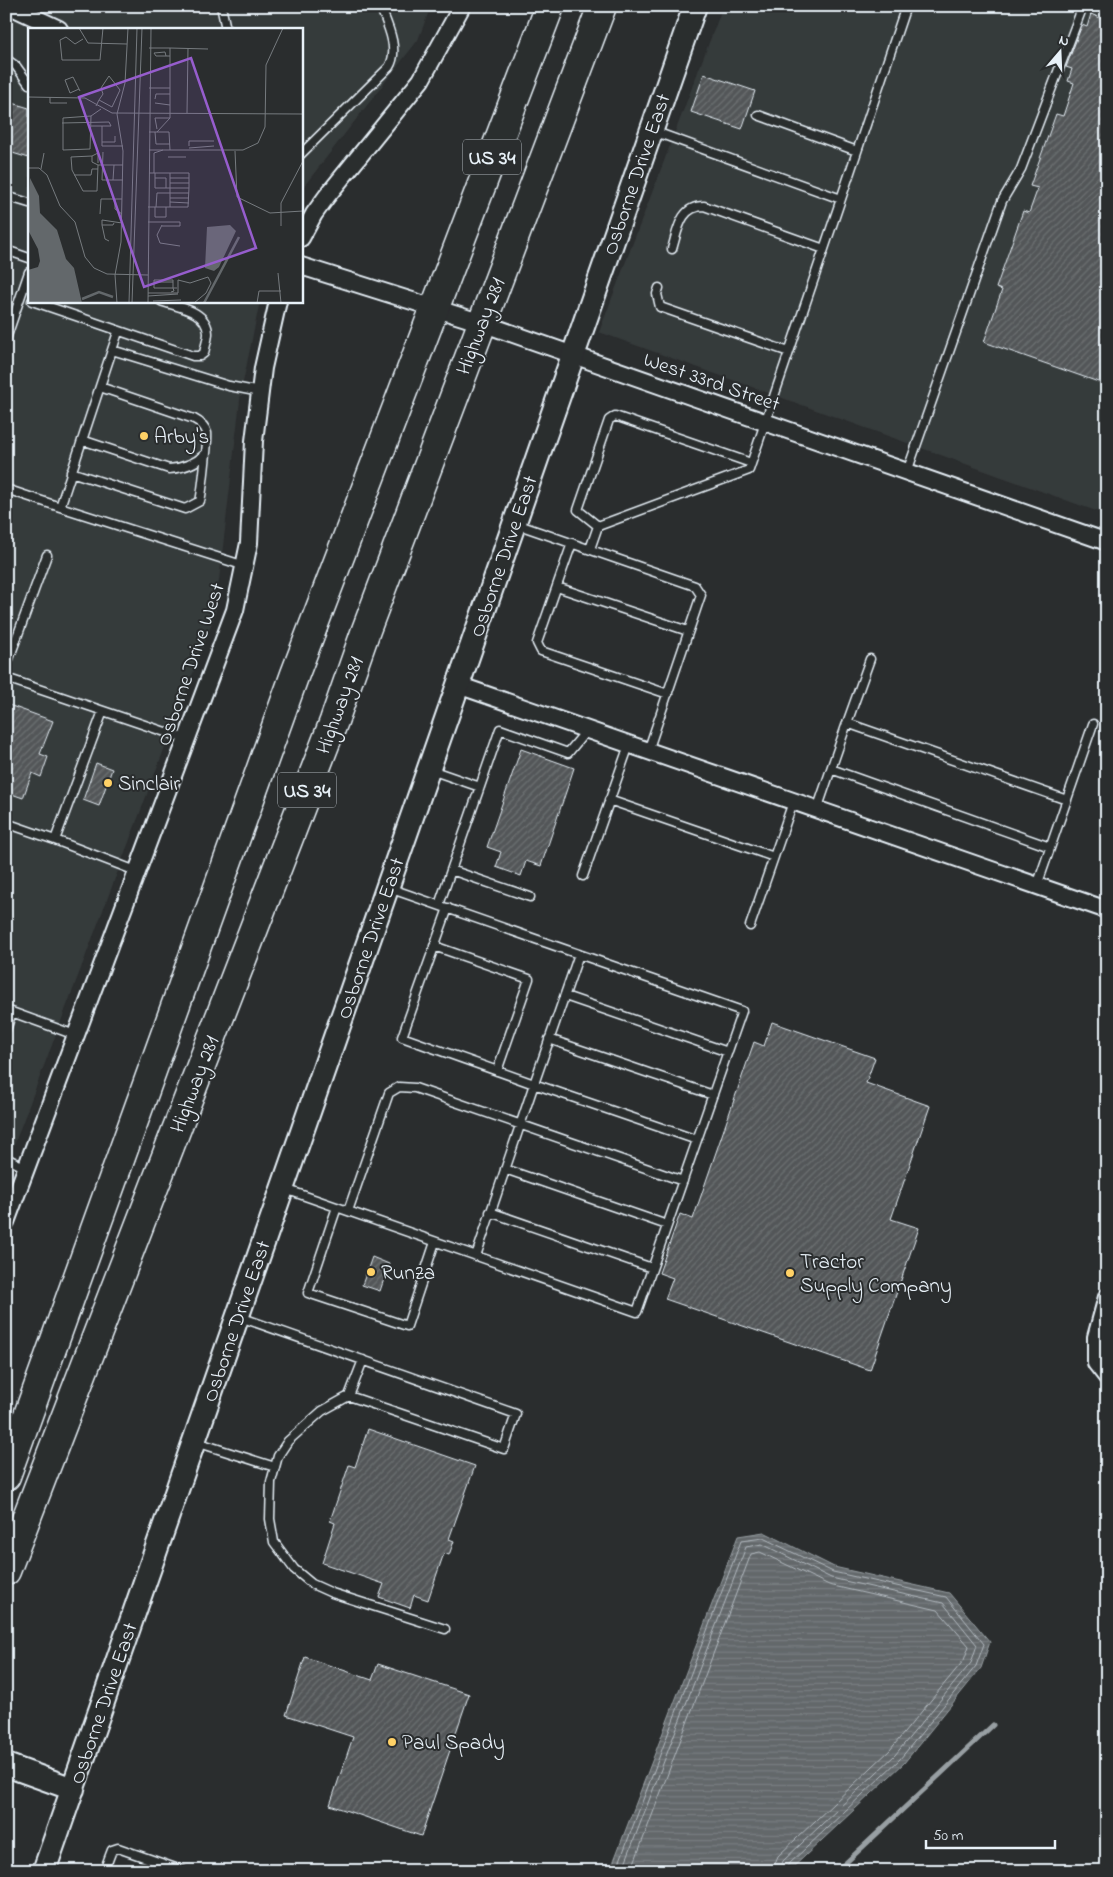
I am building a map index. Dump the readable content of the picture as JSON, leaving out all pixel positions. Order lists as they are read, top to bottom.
{
  "streets": {
    "highway": ["US 34", "Highway 281"],
    "street": ["Osborne Drive East", "West 33rd Street", "Osborne Drive West"]
  },
  "crossings": [
    ["Osborne Drive East", "West 33rd Street"],
    ["Highway 281", "West 33rd Street"]
  ],
  "places": [
    "Arby's",
    "Sinclair",
    "Runza",
    "Tractor Supply Company",
    "Paul Spady"
  ],
  "scale_bar": "50 m",
  "north": "top"
}
